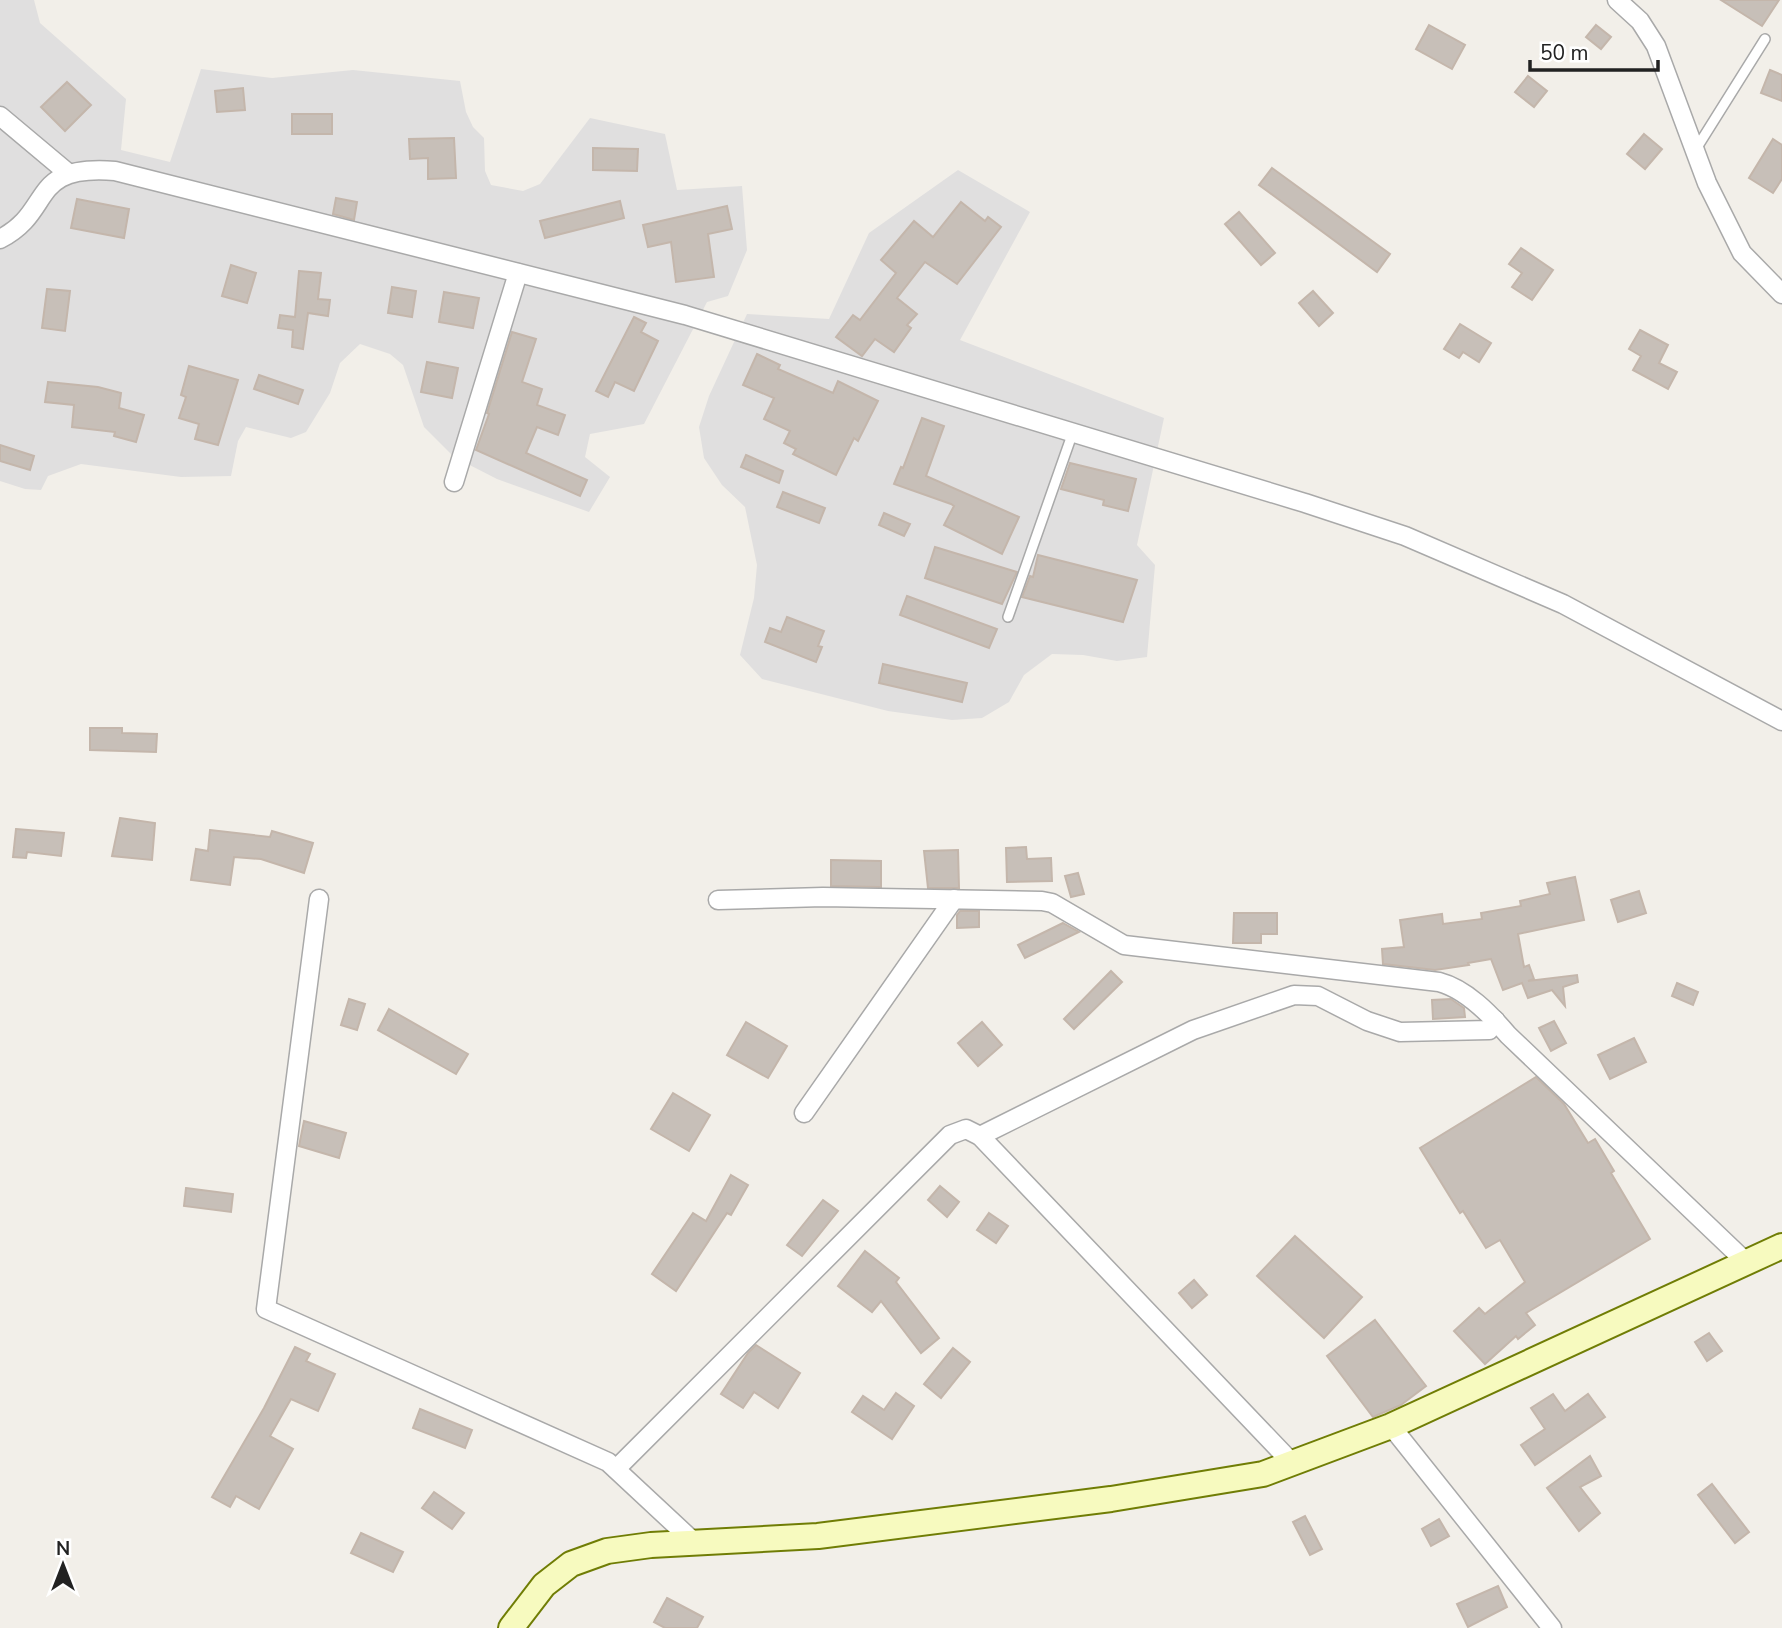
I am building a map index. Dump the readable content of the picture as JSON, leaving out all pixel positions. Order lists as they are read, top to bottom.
{
  "scale_bar": "50 m",
  "north": "top"
}
